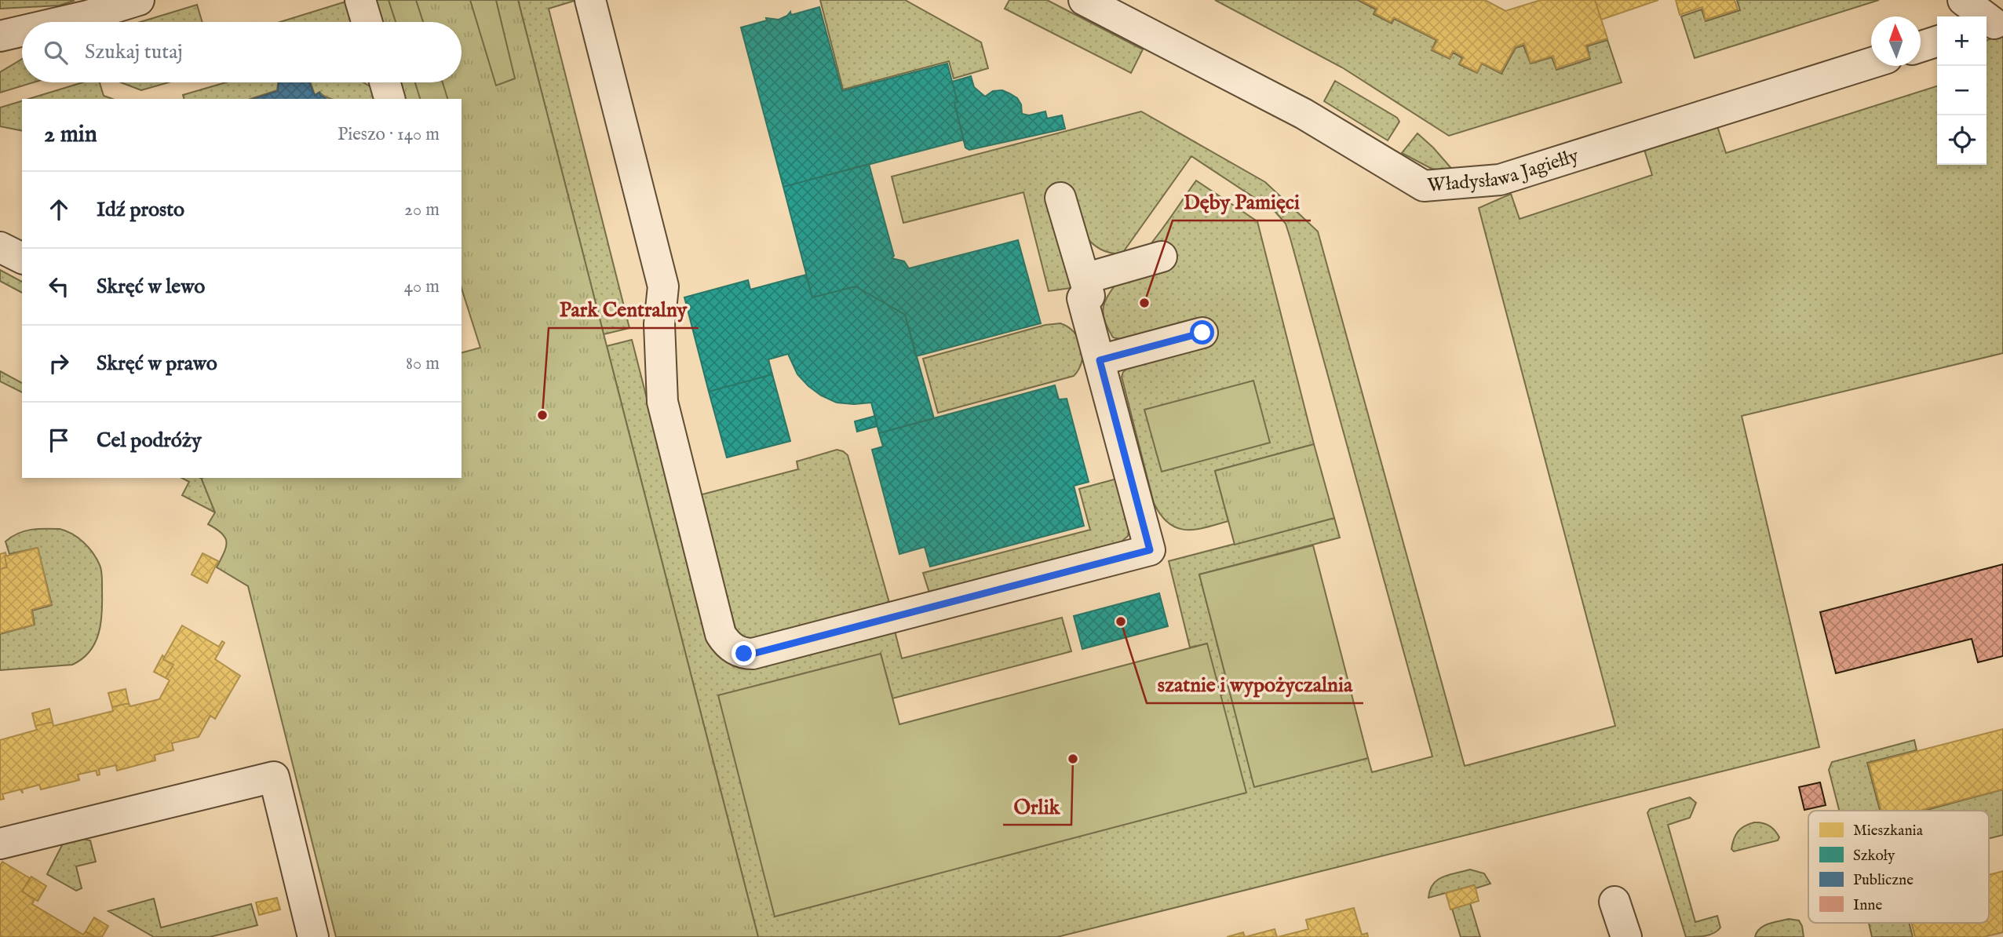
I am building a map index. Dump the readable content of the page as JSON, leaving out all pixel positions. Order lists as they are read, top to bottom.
{
  "streets": {
    "street": ["Władysława Jagiełły"]
  },
  "places": [
    "Dęby Pamięci",
    "Park Centralny",
    "szatnie i wypożyczalnia",
    "Orlik"
  ],
  "legend": [
    "Mieszkania",
    "Szkoły",
    "Publiczne",
    "Inne"
  ],
  "north": "top",
  "page": {
    "map_buttons": ["+", "−"],
    "search": "Szukaj tutaj",
    "heading": ["2 min", "Pieszo · 140 m"],
    "list": [
      ["Idź prosto", "20 m"],
      ["Skręć w lewo", "40 m"],
      ["Skręć w prawo", "80 m"],
      "Cel podróży"
    ]
  }
}
